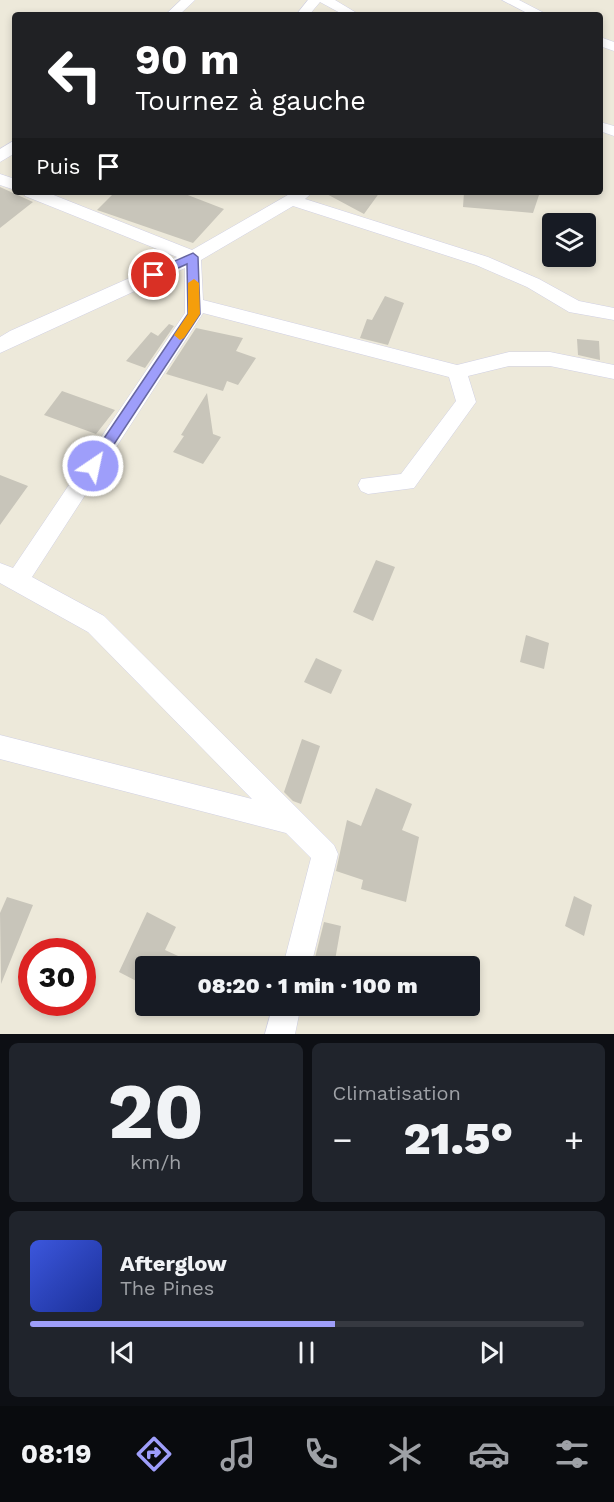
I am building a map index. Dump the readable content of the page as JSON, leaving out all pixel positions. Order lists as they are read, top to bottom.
{
  "page": {
    "turn": ["90 m", "Tournez à gauche"],
    "then": "Puis",
    "limit": "30",
    "trip": "08:20 · 1 min · 100 m",
    "tile": [
      ["20", "km/h"],
      "Climatisation"
    ],
    "heat": ["−", "21.5°", "+"],
    "song": ["Afterglow", "The Pines"],
    "tabs": "08:19"
  }
}
